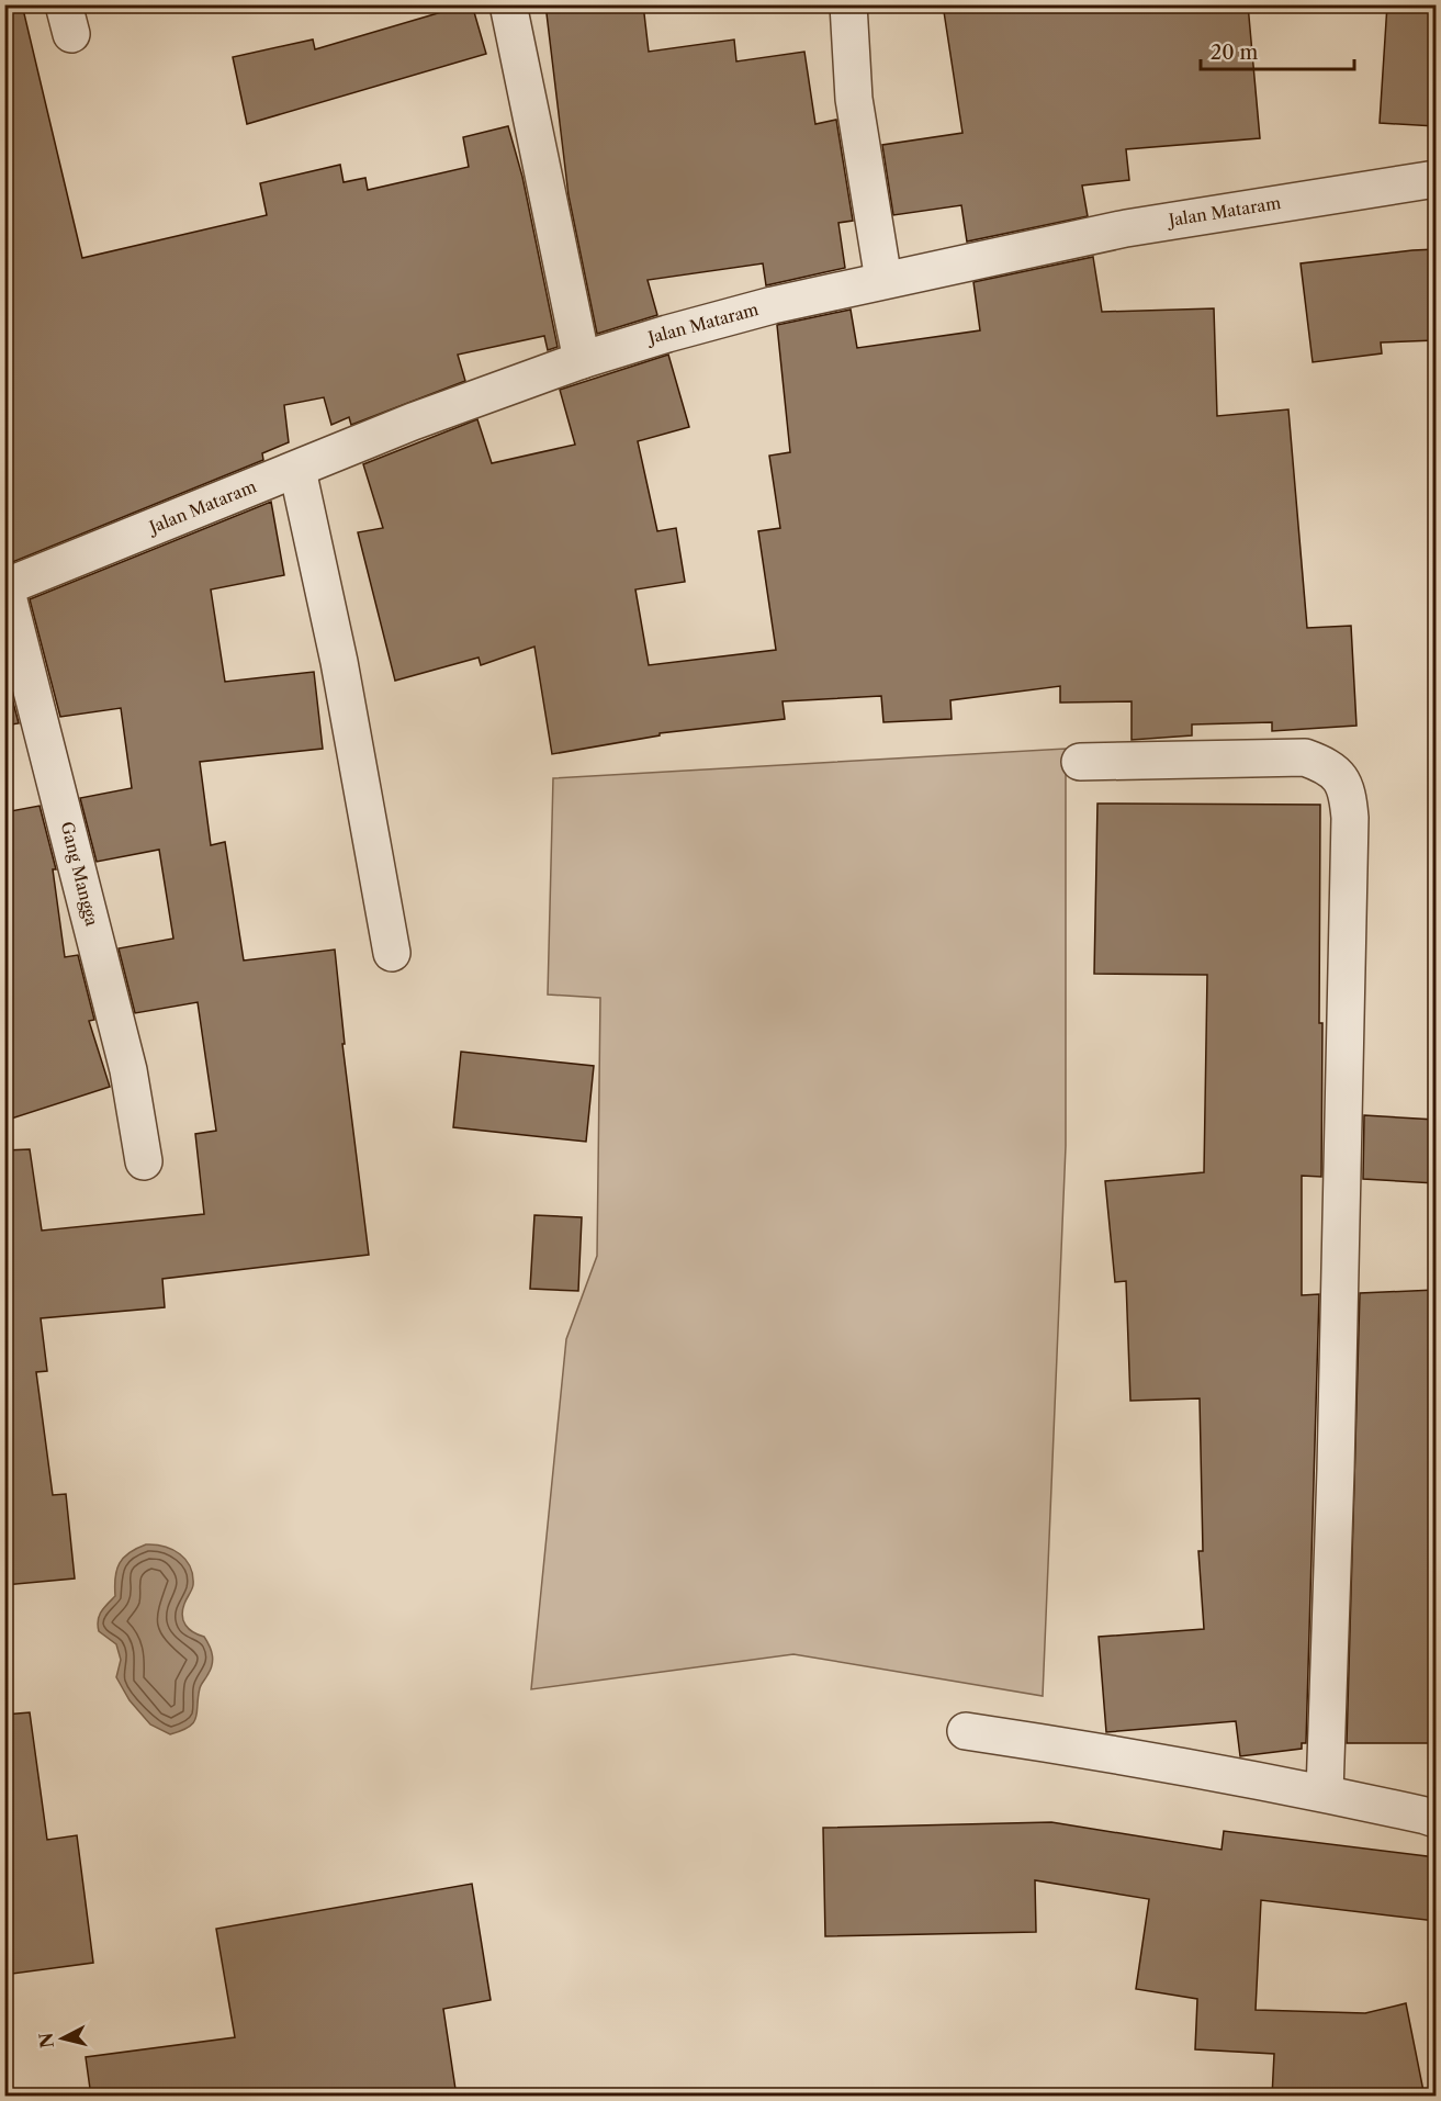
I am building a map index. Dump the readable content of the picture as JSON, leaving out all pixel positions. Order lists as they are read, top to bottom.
{
  "streets": {
    "street": ["Jalan Mataram", "Gang Mangga"]
  },
  "crossings": [
    ["Jalan Mataram", "Gang Mangga"]
  ],
  "scale_bar": "20 m",
  "north": "left"
}
